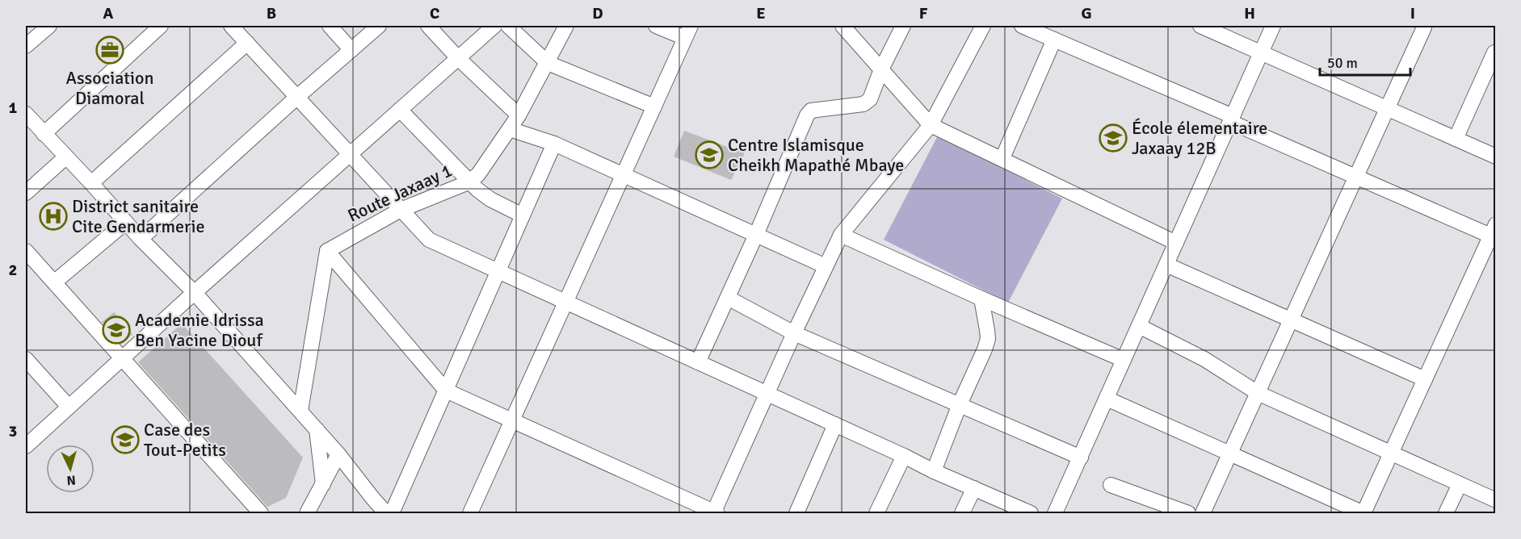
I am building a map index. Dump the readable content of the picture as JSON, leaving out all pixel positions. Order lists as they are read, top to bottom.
{
  "streets": {
    "street": ["Route Jaxaay 1"]
  },
  "places": {
    "office": ["Association Diamoral"],
    "school or university": [
      "École élementaire Jaxaay 12B",
      "Centre Islamisque Cheikh Mapathé Mbaye",
      "Academie Idrissa Ben Yacine Diouf",
      "Case des Tout-Petits"
    ],
    "hospital": ["District sanitaire Cite Gendarmerie"]
  },
  "scale_bar": "50 m",
  "north": "bottom",
  "grid": {
    "columns": [
      "A",
      "B",
      "C",
      "D",
      "E",
      "F",
      "G",
      "H",
      "I"
    ],
    "rows": ["1", "2", "3"]
  }
}
